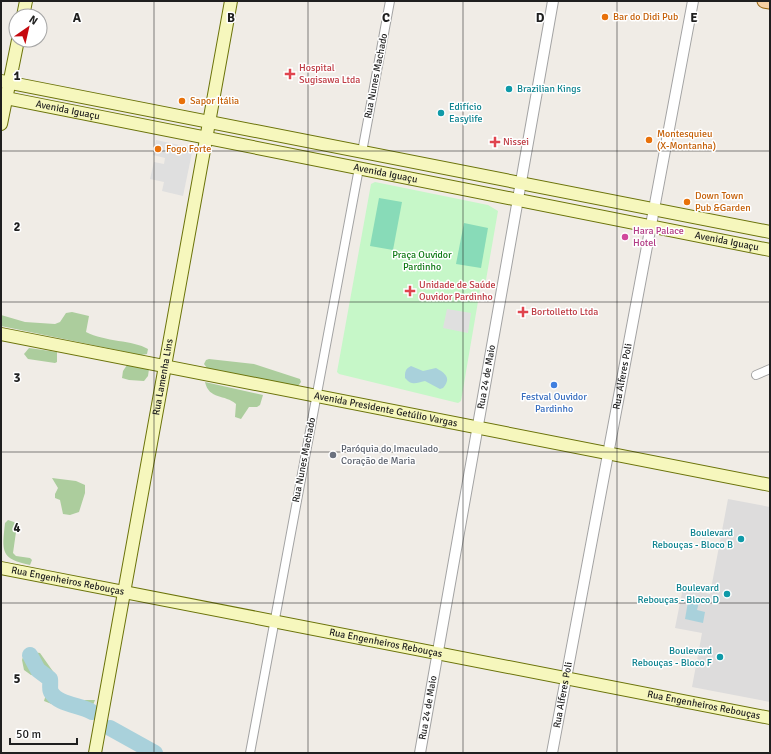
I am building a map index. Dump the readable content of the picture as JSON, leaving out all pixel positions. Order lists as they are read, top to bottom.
{
  "streets": {
    "main road": [
      "Avenida Iguaçu",
      "Rua Lamenha Lins",
      "Avenida Presidente Getúlio Vargas",
      "Rua Engenheiros Rebouças"
    ],
    "street": ["Rua Nunes Machado", "Rua 24 de Maio", "Rua Alferes Poli"]
  },
  "crossings": [
    ["Rua Nunes Machado", "Avenida Iguaçu"],
    ["Rua Nunes Machado", "Avenida Presidente Getúlio Vargas"],
    ["Rua Nunes Machado", "Rua Engenheiros Rebouças"],
    ["Avenida Iguaçu", "Rua Lamenha Lins"],
    ["Avenida Iguaçu", "Rua 24 de Maio"],
    ["Avenida Iguaçu", "Rua Alferes Poli"],
    ["Rua Lamenha Lins", "Avenida Presidente Getúlio Vargas"],
    ["Rua Lamenha Lins", "Rua Engenheiros Rebouças"],
    ["Rua 24 de Maio", "Avenida Presidente Getúlio Vargas"],
    ["Rua 24 de Maio", "Rua Engenheiros Rebouças"],
    ["Rua Alferes Poli", "Avenida Presidente Getúlio Vargas"],
    ["Rua Alferes Poli", "Rua Engenheiros Rebouças"]
  ],
  "parks": ["Praça Ouvidor Pardinho"],
  "places": {
    "other": [
      "Bar do Didi Pub",
      "Brazilian Kings",
      "Sapor Itália",
      "Edifício Easylife",
      "Montesquieu (X-Montanha)",
      "Fogo Forte",
      "Down Town Pub &Garden",
      "Hara Palace Hotel",
      "Festval Ouvidor Pardinho",
      "Paróquia do Imaculado Coração de Maria",
      "Boulevard Rebouças - Bloco B",
      "Boulevard Rebouças - Bloco D",
      "Boulevard Rebouças - Bloco F"
    ],
    "health": [
      "Hospital Sugisawa Ltda",
      "Nissei",
      "Unidade de Saúde Ouvidor Pardinho",
      "Bortolletto Ltda"
    ]
  },
  "scale_bar": "50 m",
  "north": "top right",
  "grid": {
    "columns": [
      "A",
      "B",
      "C",
      "D",
      "E"
    ],
    "rows": [
      "1",
      "2",
      "3",
      "4",
      "5"
    ]
  }
}
